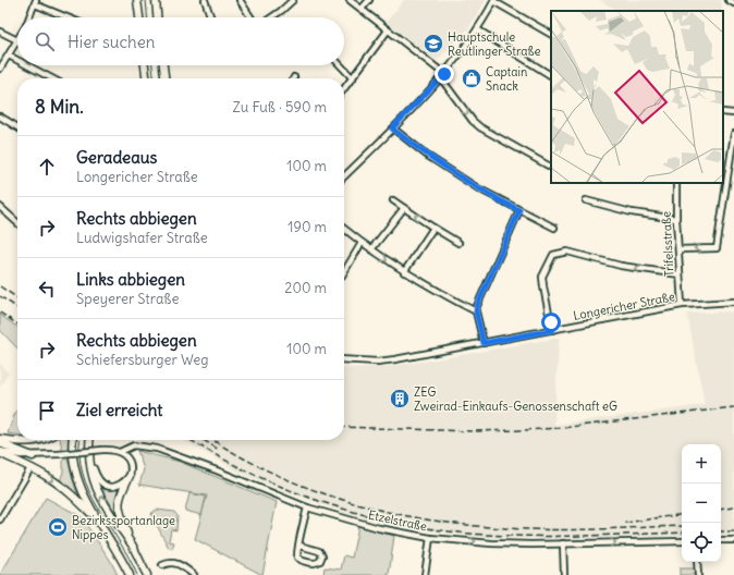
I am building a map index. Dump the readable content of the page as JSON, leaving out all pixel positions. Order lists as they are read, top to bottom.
{
  "streets": {
    "street": ["Trifelsstraße", "Longericher Straße", "Etzelstraße"]
  },
  "crossings": [
    ["Trifelsstraße", "Longericher Straße"]
  ],
  "one_way": ["Etzelstraße"],
  "places": {
    "school or university": ["Hauptschule Reutlinger Straße"],
    "shop": ["Captain Snack"],
    "building": ["ZEG Zweirad-Einkaufs-Genossenschaft eG"],
    "sports": ["Bezirkssportanlage Nippes"]
  },
  "page": {
    "search": "Hier suchen",
    "heading": ["8 Min.", "Zu Fuß · 590 m"],
    "list": [
      ["Geradeaus", "Longericher Straße", "100 m"],
      ["Rechts abbiegen", "Ludwigshafer Straße", "190 m"],
      ["Links abbiegen", "Speyerer Straße", "200 m"],
      ["Rechts abbiegen", "Schiefersburger Weg", "100 m"],
      "Ziel erreicht"
    ],
    "map_buttons": ["+", "−"]
  }
}
